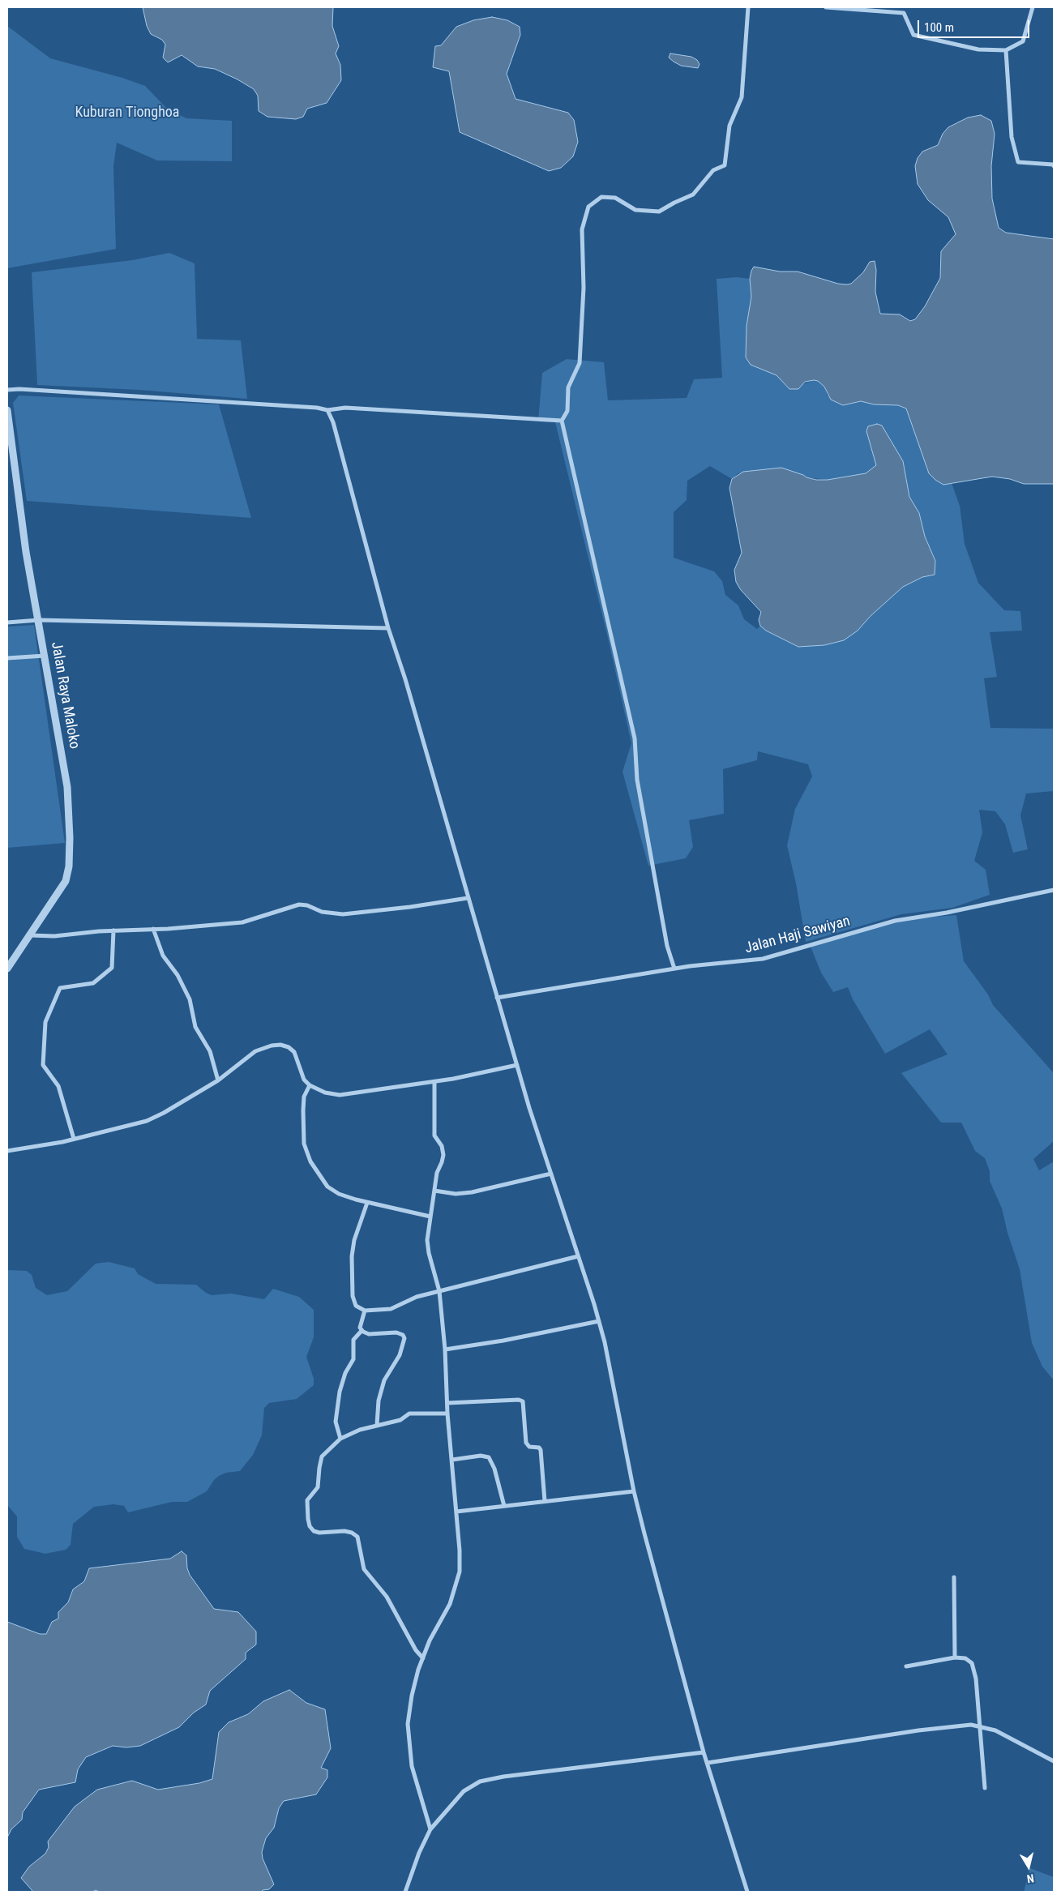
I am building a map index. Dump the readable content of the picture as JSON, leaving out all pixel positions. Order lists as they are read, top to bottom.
{
  "streets": {
    "street": ["Jalan Raya Maloko", "Jalan Haji Sawiyan"]
  },
  "parks": ["Kuburan Tionghoa"],
  "scale_bar": "100 m",
  "north": "bottom"
}
